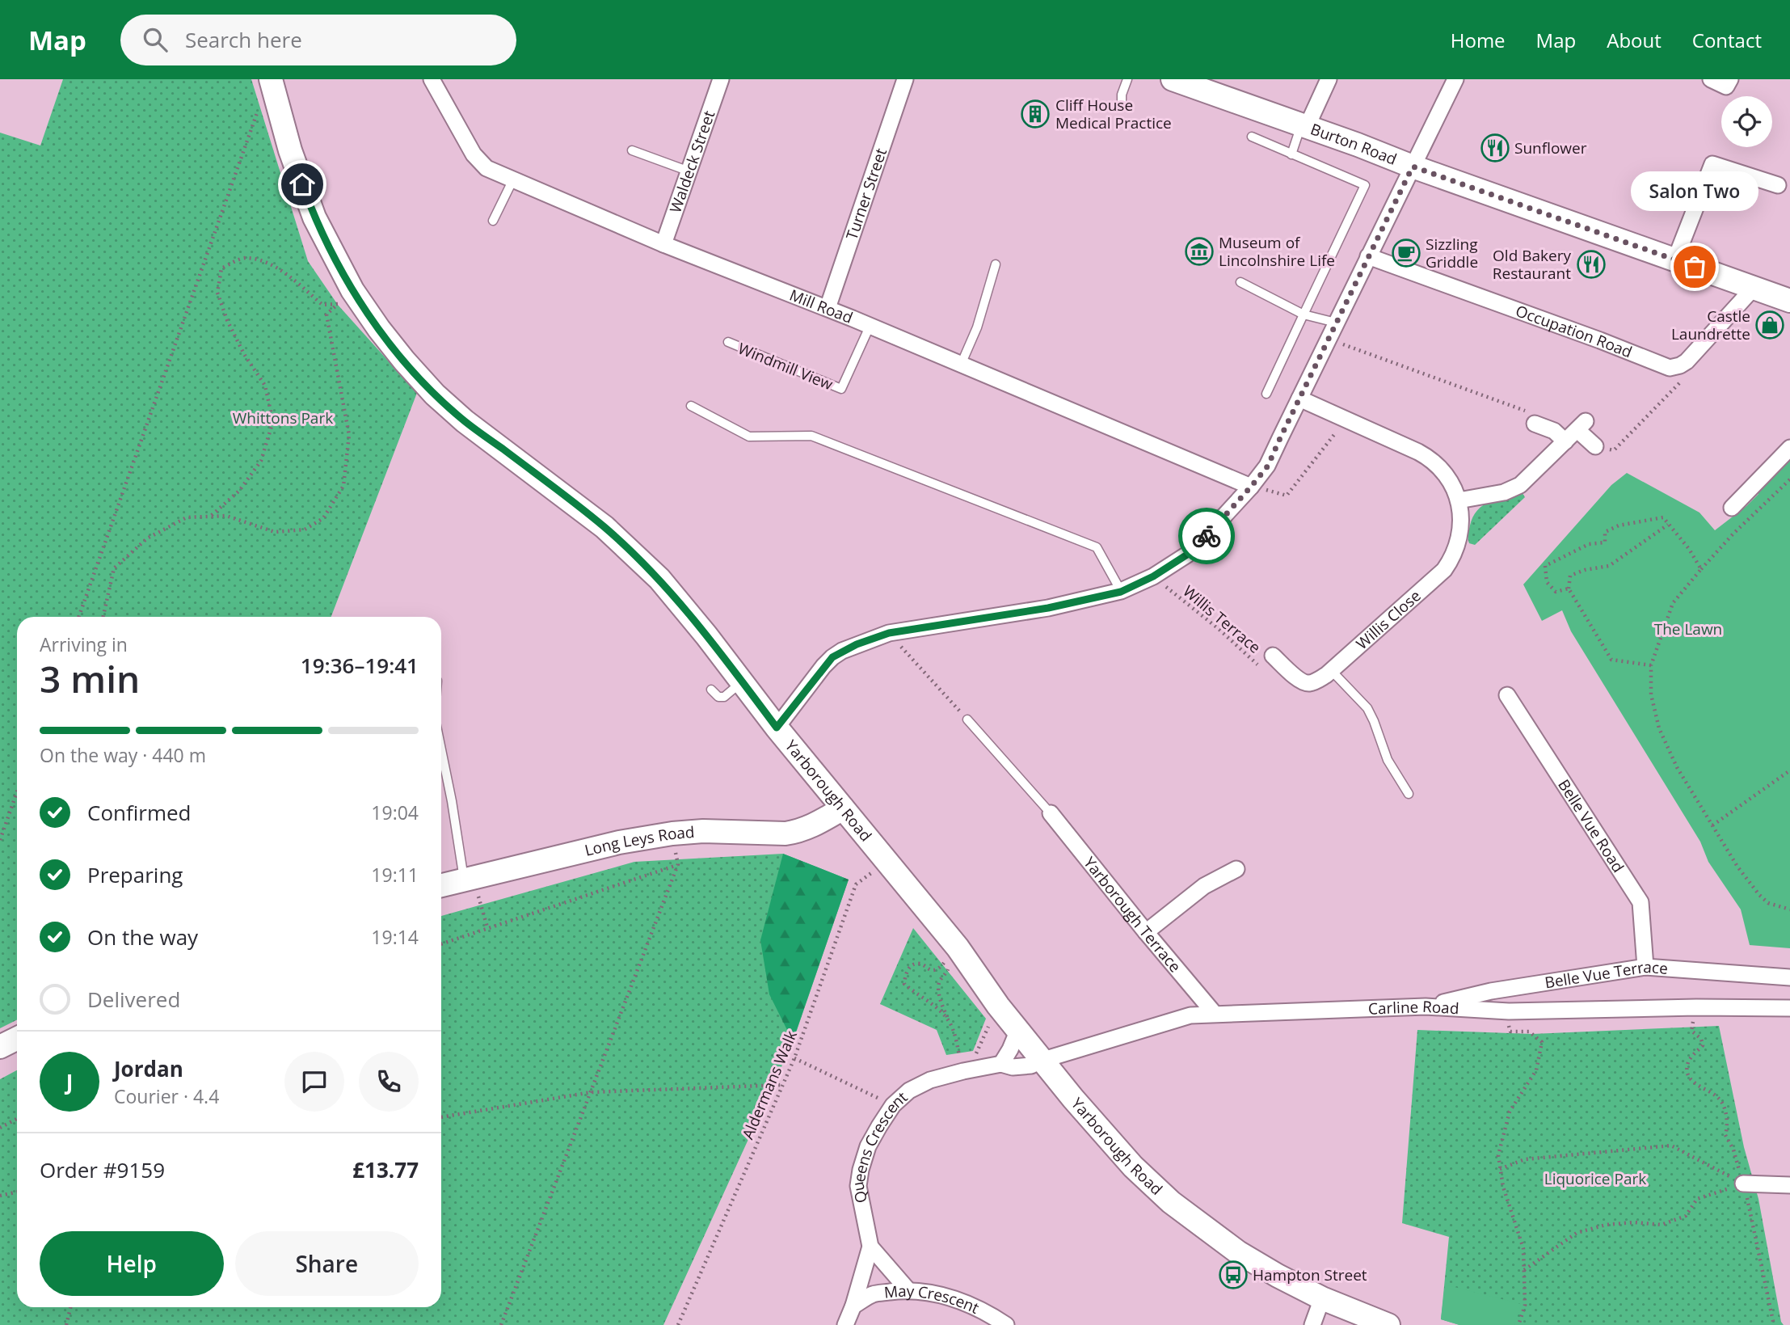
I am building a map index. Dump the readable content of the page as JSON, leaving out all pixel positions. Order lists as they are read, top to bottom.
{
  "streets": {
    "main road": ["Burton Road", "Yarborough Road", "Long Leys Road"],
    "street": [
      "Waldeck Street",
      "Turner Street",
      "Mill Road",
      "Occupation Road",
      "Willis Close",
      "Belle Vue Road",
      "Yarborough Terrace",
      "Belle Vue Terrace",
      "Carline Road",
      "Queens Crescent",
      "May Crescent"
    ],
    "lane": ["Windmill View"],
    "path": ["Willis Terrace", "Aldermans Walk"]
  },
  "crossings": [
    ["Burton Road", "Occupation Road"],
    ["Waldeck Street", "Mill Road"],
    ["Turner Street", "Mill Road"],
    ["Mill Road", "Windmill View"],
    ["Willis Terrace", "Willis Close"],
    ["Yarborough Road", "Long Leys Road"],
    ["Yarborough Road", "Carline Road"],
    ["Yarborough Road", "Aldermans Walk"],
    ["Yarborough Road", "Queens Crescent"],
    ["Belle Vue Road", "Belle Vue Terrace"],
    ["Yarborough Terrace", "Carline Road"],
    ["Belle Vue Terrace", "Carline Road"],
    ["Carline Road", "Queens Crescent"],
    ["Queens Crescent", "May Crescent"]
  ],
  "parks": ["Whittons Park", "The Lawn", "Liquorice Park"],
  "places": {
    "building": ["Cliff House Medical Practice"],
    "restaurant": ["Sunflower", "Old Bakery Restaurant"],
    "museum": ["Museum of Lincolnshire Life"],
    "cafe": ["Sizzling Griddle"],
    "other": ["Salon Two"],
    "shop": ["Castle Laundrette"],
    "bus stop": ["Hampton Street"]
  },
  "page": {
    "header": "Map",
    "search": "Search here",
    "nav": [
      "Home",
      "Map",
      "About",
      "Contact"
    ],
    "bubble": "Salon Two",
    "heading": ["3 min", "Arriving in", "19:36–19:41"],
    "panel": [
      "Jordan",
      "Courier · 4.4",
      "Order #9159",
      "£13.77"
    ],
    "bar": "On the way · 440 m",
    "list": [
      ["Confirmed", "19:04"],
      ["Preparing", "19:11"],
      ["On the way", "19:14"],
      "Delivered"
    ],
    "round": "J",
    "buttons": ["Help", "Share"]
  }
}
